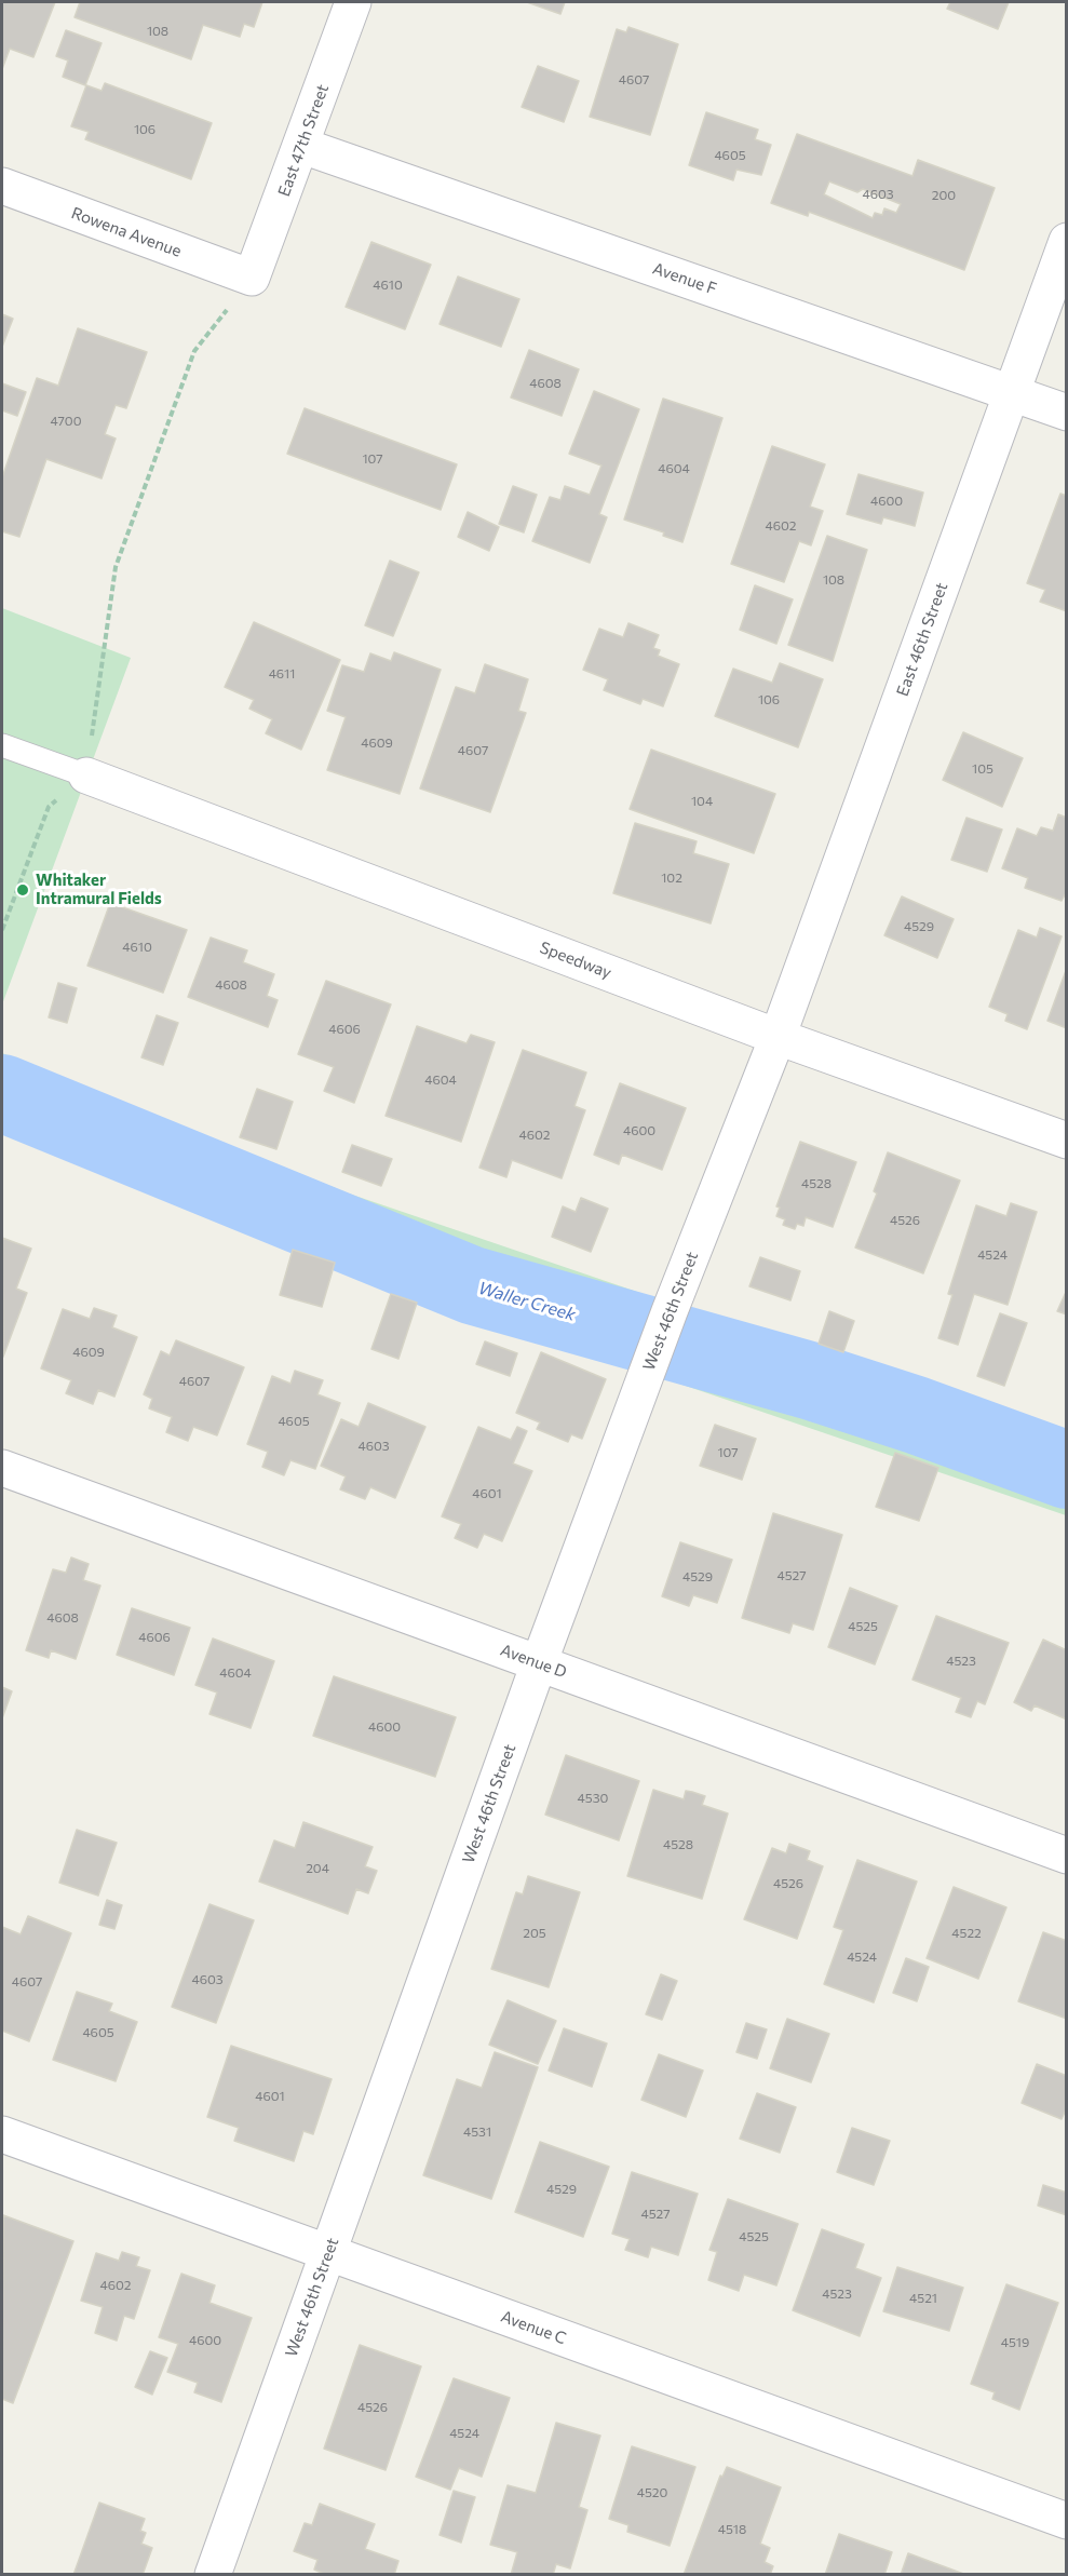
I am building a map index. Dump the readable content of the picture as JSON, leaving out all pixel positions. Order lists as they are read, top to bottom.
{
  "streets": {
    "street": [
      "East 47th Street",
      "Rowena Avenue",
      "Avenue F",
      "East 46th Street",
      "Speedway",
      "West 46th Street",
      "Avenue D",
      "Avenue C"
    ]
  },
  "crossings": [
    ["East 47th Street", "Rowena Avenue"],
    ["East 47th Street", "Avenue F"],
    ["Avenue F", "East 46th Street"],
    ["East 46th Street", "Speedway"],
    ["East 46th Street", "West 46th Street"],
    ["Speedway", "West 46th Street"],
    ["West 46th Street", "Avenue D"],
    ["West 46th Street", "Avenue C"]
  ],
  "water": ["Waller Creek"],
  "places": ["Whitaker Intramural Fields"],
  "house_numbers": [
    "108",
    "4607",
    "106",
    "4605",
    "4603",
    "200",
    "4610",
    "4608",
    "4700",
    "107",
    "4604",
    "4600",
    "4602",
    "108",
    "4611",
    "106",
    "4609",
    "4607",
    "105",
    "104",
    "102",
    "4529",
    "4610",
    "4608",
    "4606",
    "4604",
    "4600",
    "4602",
    "4528",
    "4526",
    "4524",
    "4609",
    "4607",
    "4605",
    "4603",
    "107",
    "4601",
    "4527",
    "4529",
    "4608",
    "4525",
    "4606",
    "4523",
    "4604",
    "4600",
    "4530",
    "4528",
    "204",
    "4526",
    "205",
    "4522",
    "4524",
    "4603",
    "4607",
    "4605",
    "4601",
    "4531",
    "4529",
    "4527",
    "4525",
    "4602",
    "4523",
    "4521",
    "4600",
    "4519",
    "4526",
    "4524",
    "4520",
    "4518"
  ]
}
